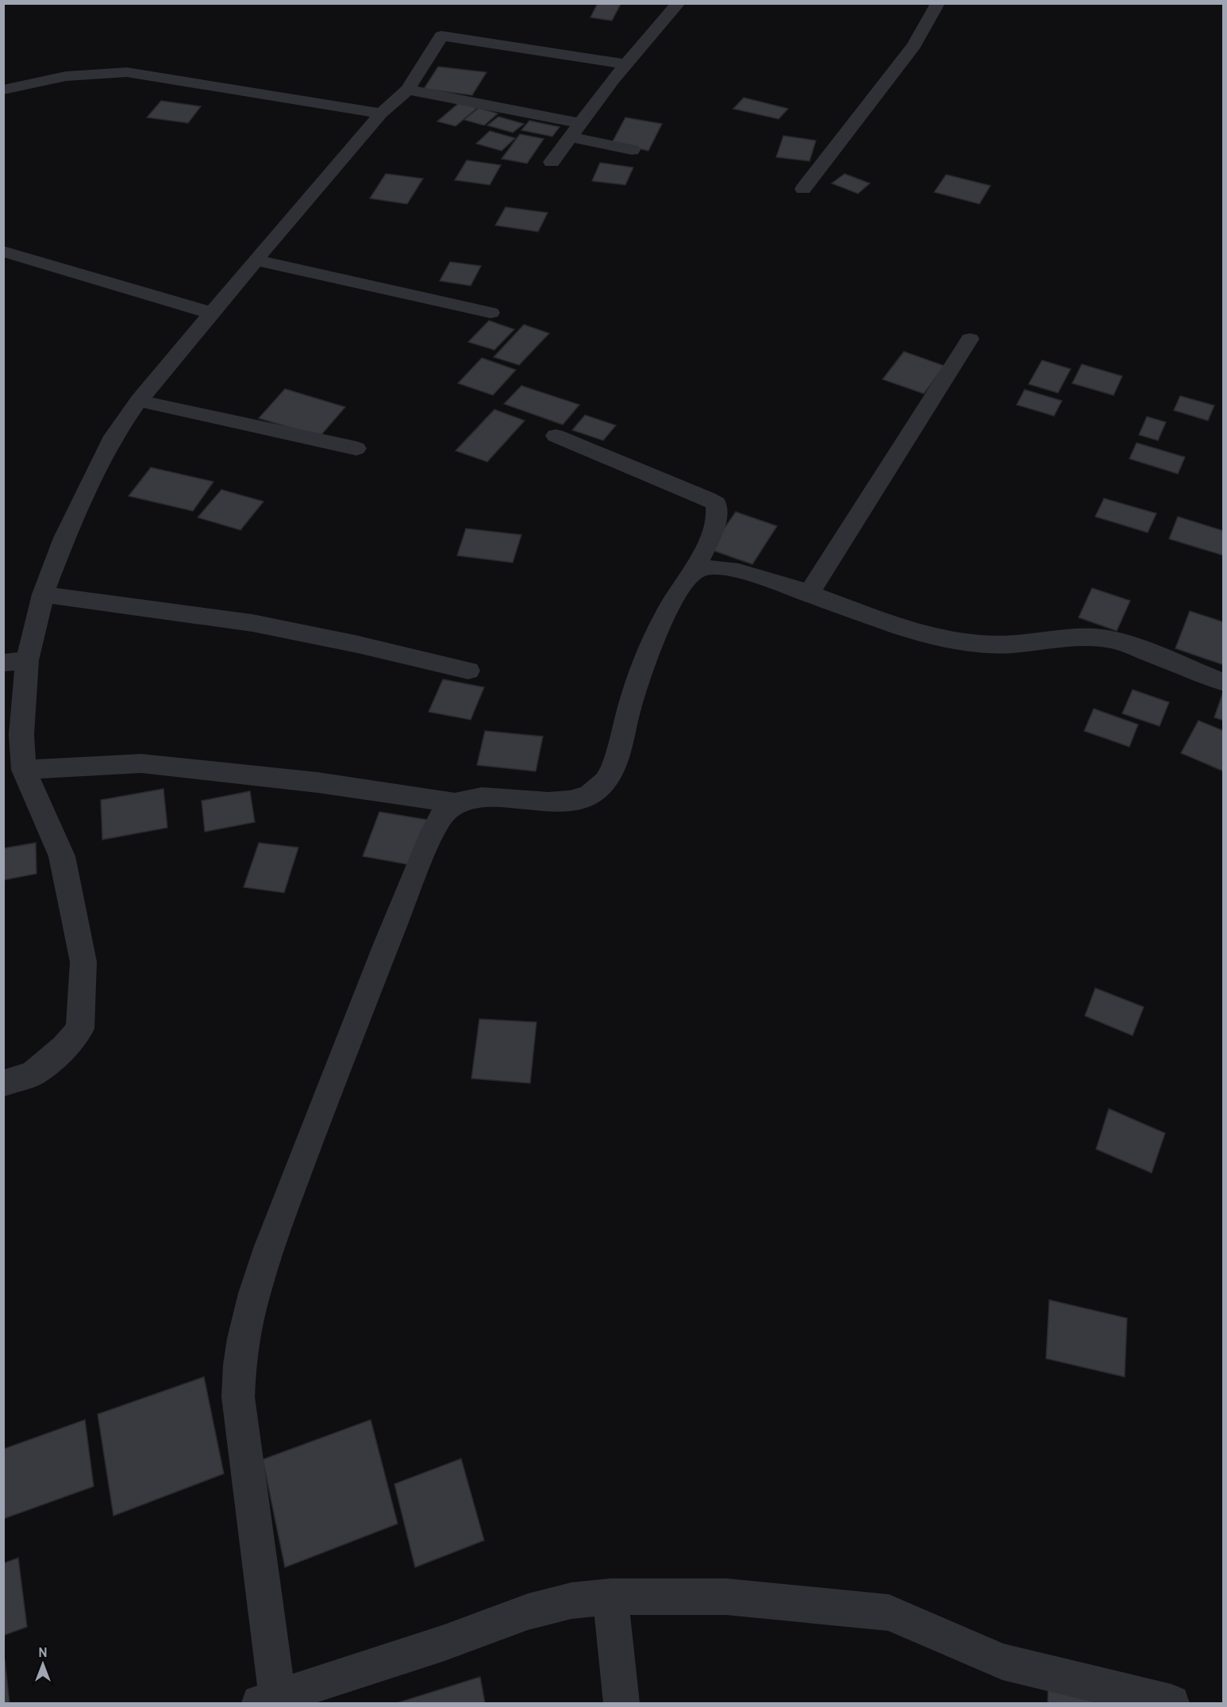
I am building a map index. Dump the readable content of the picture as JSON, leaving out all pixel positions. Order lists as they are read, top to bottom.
{
  "north": "top"
}
